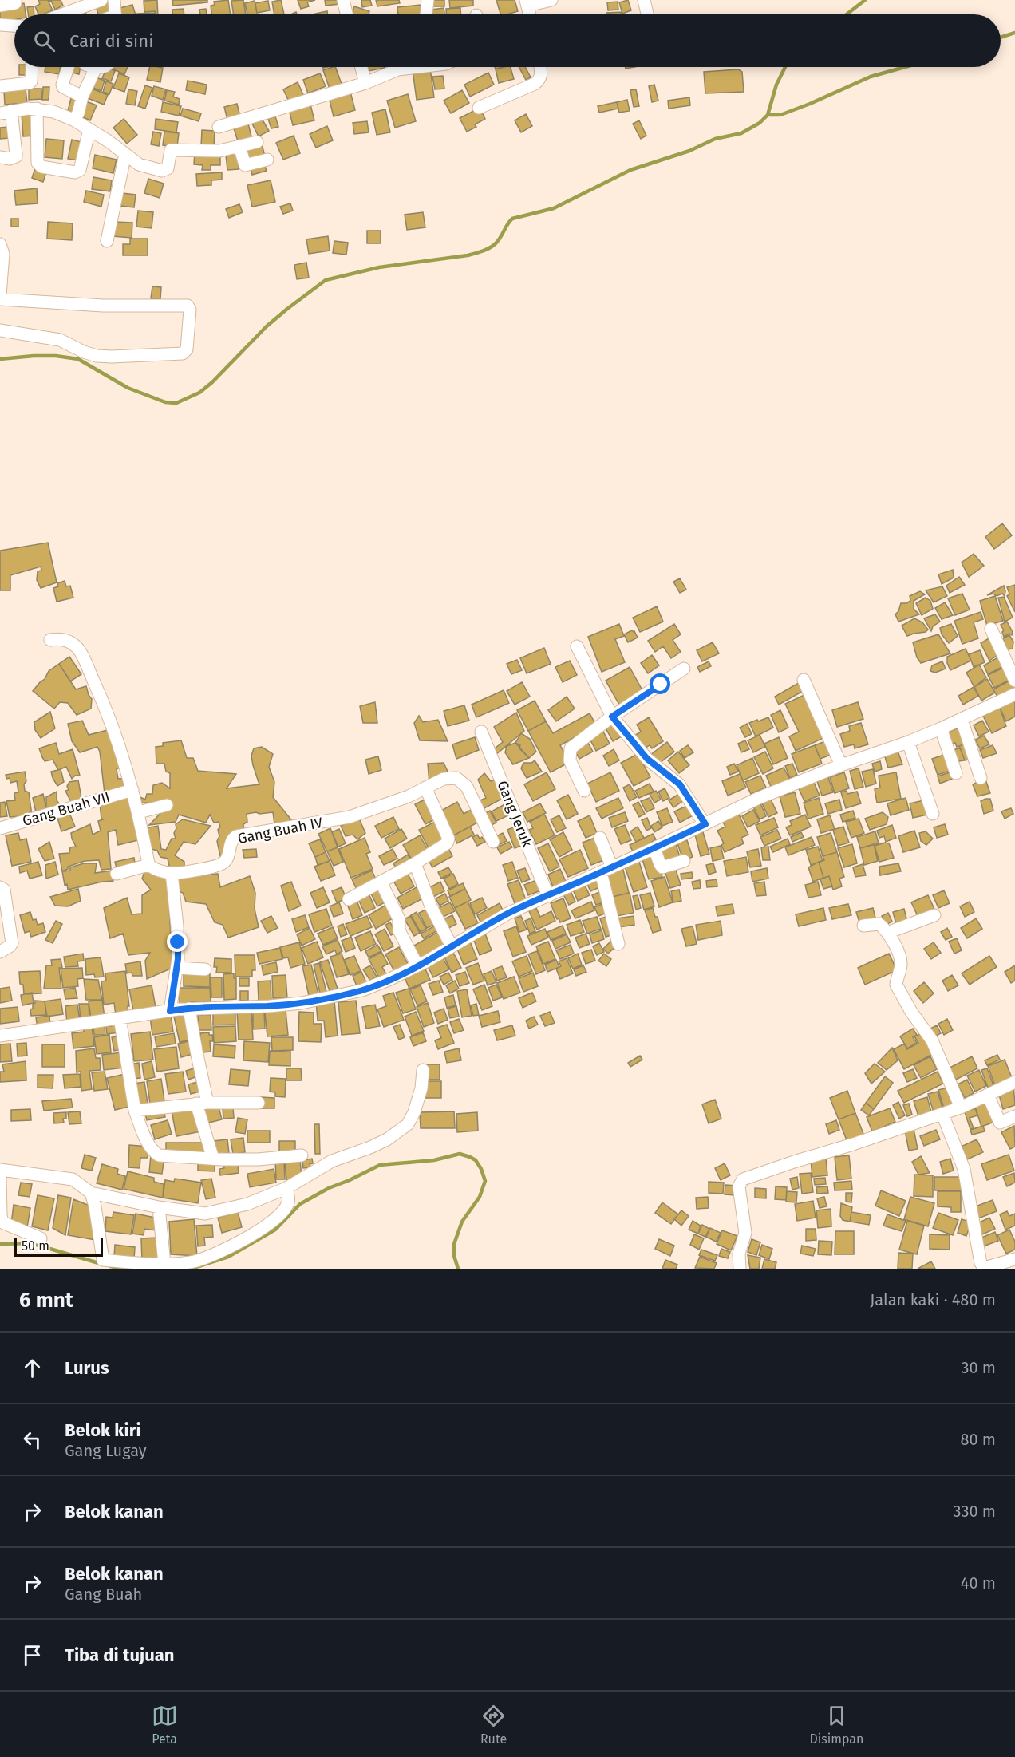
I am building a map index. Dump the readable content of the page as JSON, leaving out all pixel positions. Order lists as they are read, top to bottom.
{
  "streets": {
    "street": ["Gang Buah VII", "Gang Jeruk", "Gang Buah IV"]
  },
  "scale_bar": "50 m",
  "page": {
    "search": "Cari di sini",
    "scale": "50 m",
    "heading": ["6 mnt", "Jalan kaki · 480 m"],
    "list": [
      ["Lurus", "30 m"],
      ["Belok kiri", "Gang Lugay", "80 m"],
      ["Belok kanan", "330 m"],
      ["Belok kanan", "Gang Buah", "40 m"],
      "Tiba di tujuan"
    ],
    "nav": ["Peta", "Rute", "Disimpan"]
  }
}
